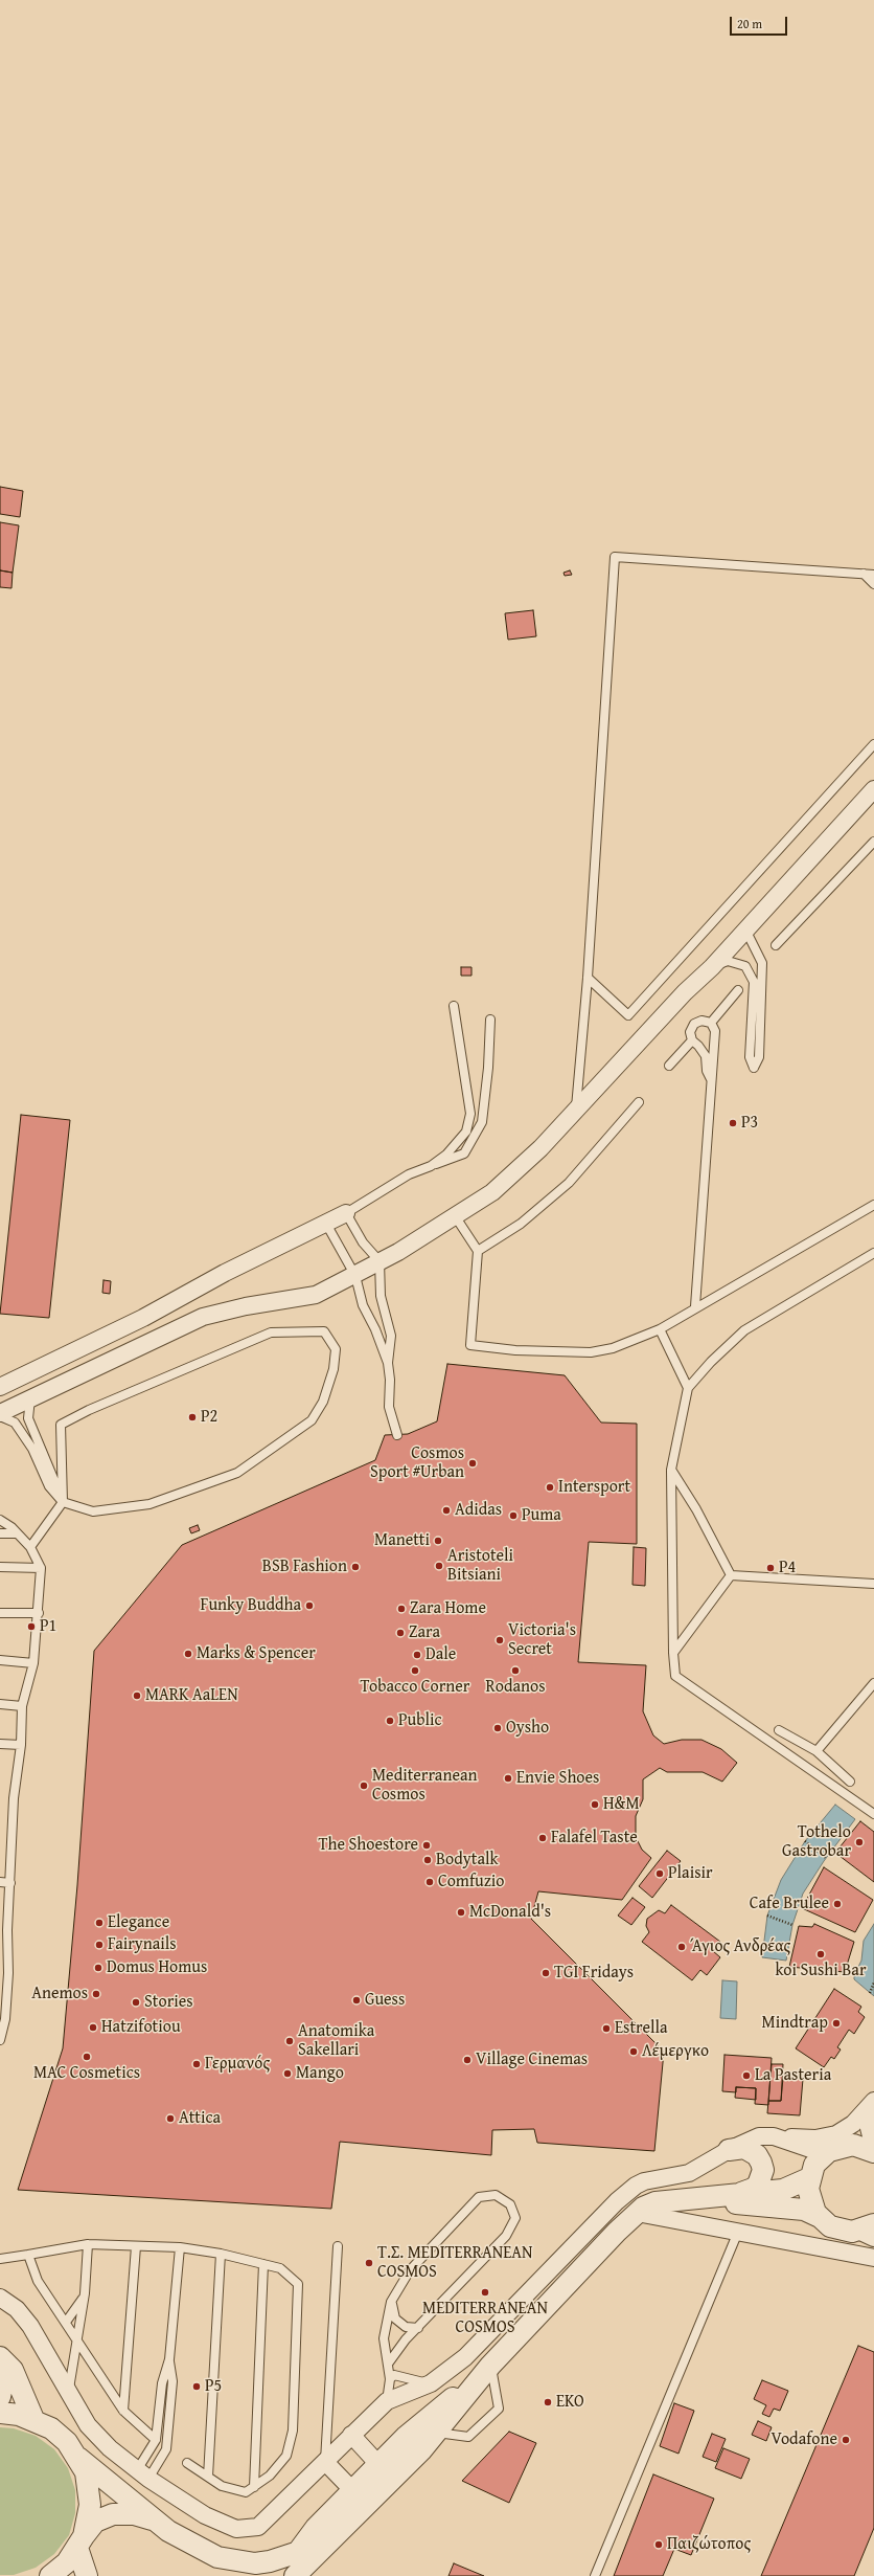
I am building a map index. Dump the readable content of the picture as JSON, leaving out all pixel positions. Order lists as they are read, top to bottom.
{
  "places": [
    "P3",
    "P2",
    "Cosmos Sport #Urban",
    "Intersport",
    "Adidas",
    "Puma",
    "Manetti",
    "Aristoteli Bitsiani",
    "BSB Fashion",
    "P4",
    "Funky Buddha",
    "Zara Home",
    "P1",
    "Zara",
    "Victoria's Secret",
    "Marks & Spencer",
    "Dale",
    "Tobacco Corner",
    "Rodanos",
    "MARK AaLEN",
    "Public",
    "Oysho",
    "Envie Shoes",
    "Mediterranean Cosmos",
    "H&M",
    "Falafel Taste",
    "Tothelo Gastrobar",
    "The Shoestore",
    "Bodytalk",
    "Plaisir",
    "Comfuzio",
    "Cafe Brulee",
    "McDonald's",
    "Elegance",
    "Fairynails",
    "Άγιος Ανδρέας",
    "koi Sushi Bar",
    "Domus Homus",
    "TGI Fridays",
    "Anemos",
    "Guess",
    "Stories",
    "Mindtrap",
    "Hatzifotiou",
    "Estrella",
    "Anatomika Sakellari",
    "Λέμεργκο",
    "MAC Cosmetics",
    "Village Cinemas",
    "Γερμανός",
    "Mango",
    "La Pasteria",
    "Attica",
    "Τ.Σ. MEDITERRANEAN COSMOS",
    "MEDITERRANEAN COSMOS",
    "P5",
    "EKO",
    "Vodafone",
    "Παιζώτοπος"
  ],
  "scale_bar": "20 m"
}
